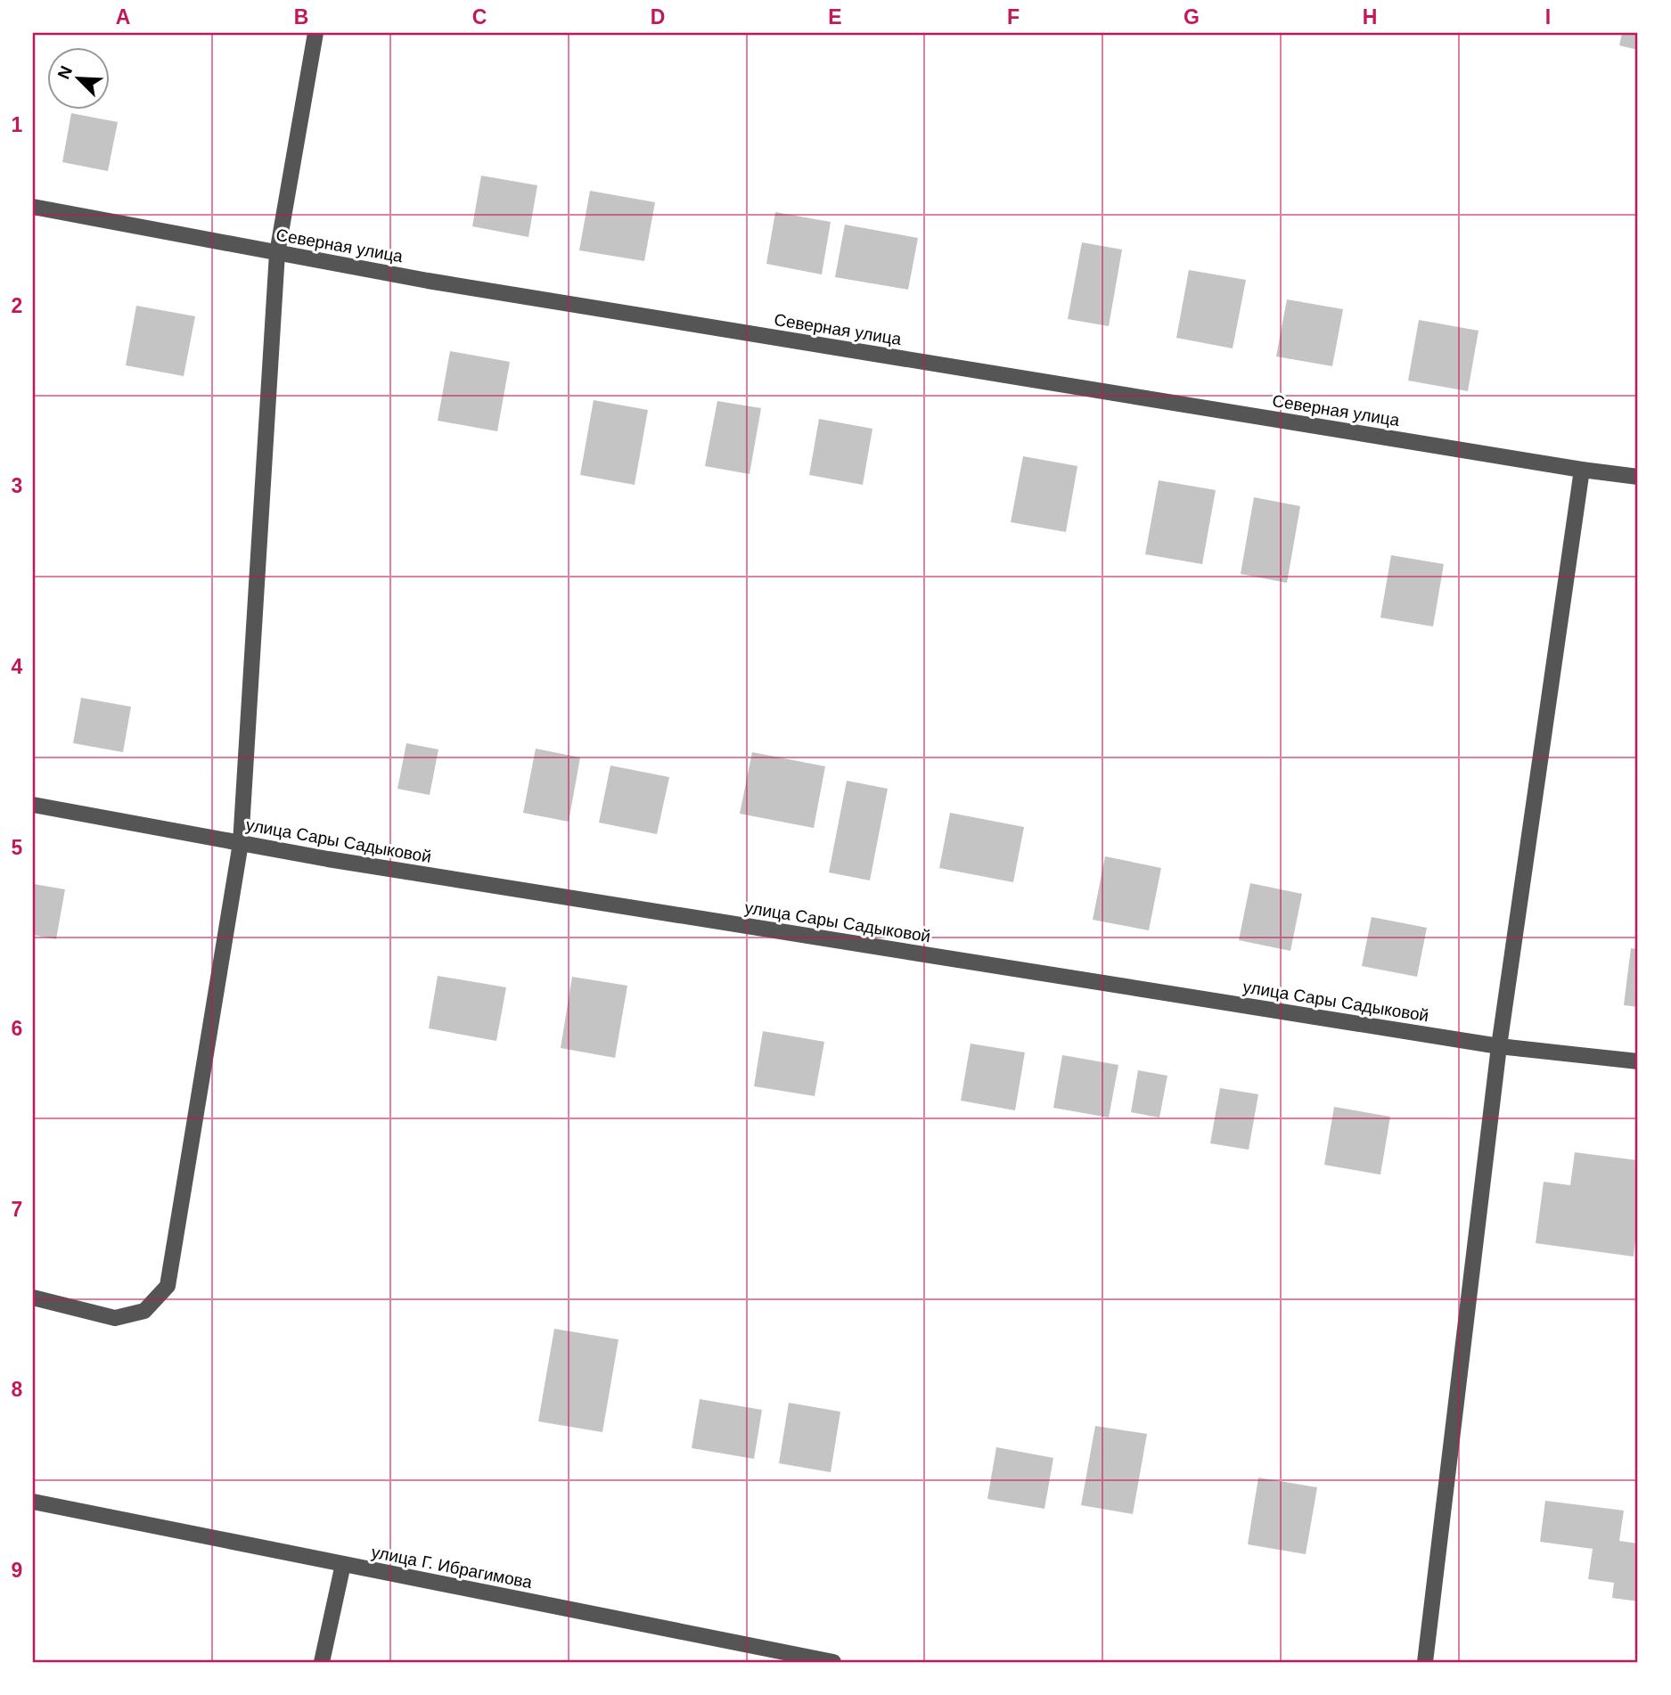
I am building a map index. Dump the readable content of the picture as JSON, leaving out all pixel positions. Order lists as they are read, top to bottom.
{
  "streets": {
    "street": ["Северная улица", "улица Сары Садыковой", "улица Г. Ибрагимова"]
  },
  "north": "top left",
  "grid": {
    "columns": [
      "A",
      "B",
      "C",
      "D",
      "E",
      "F",
      "G",
      "H",
      "I"
    ],
    "rows": [
      "1",
      "2",
      "3",
      "4",
      "5",
      "6",
      "7",
      "8",
      "9"
    ]
  }
}
